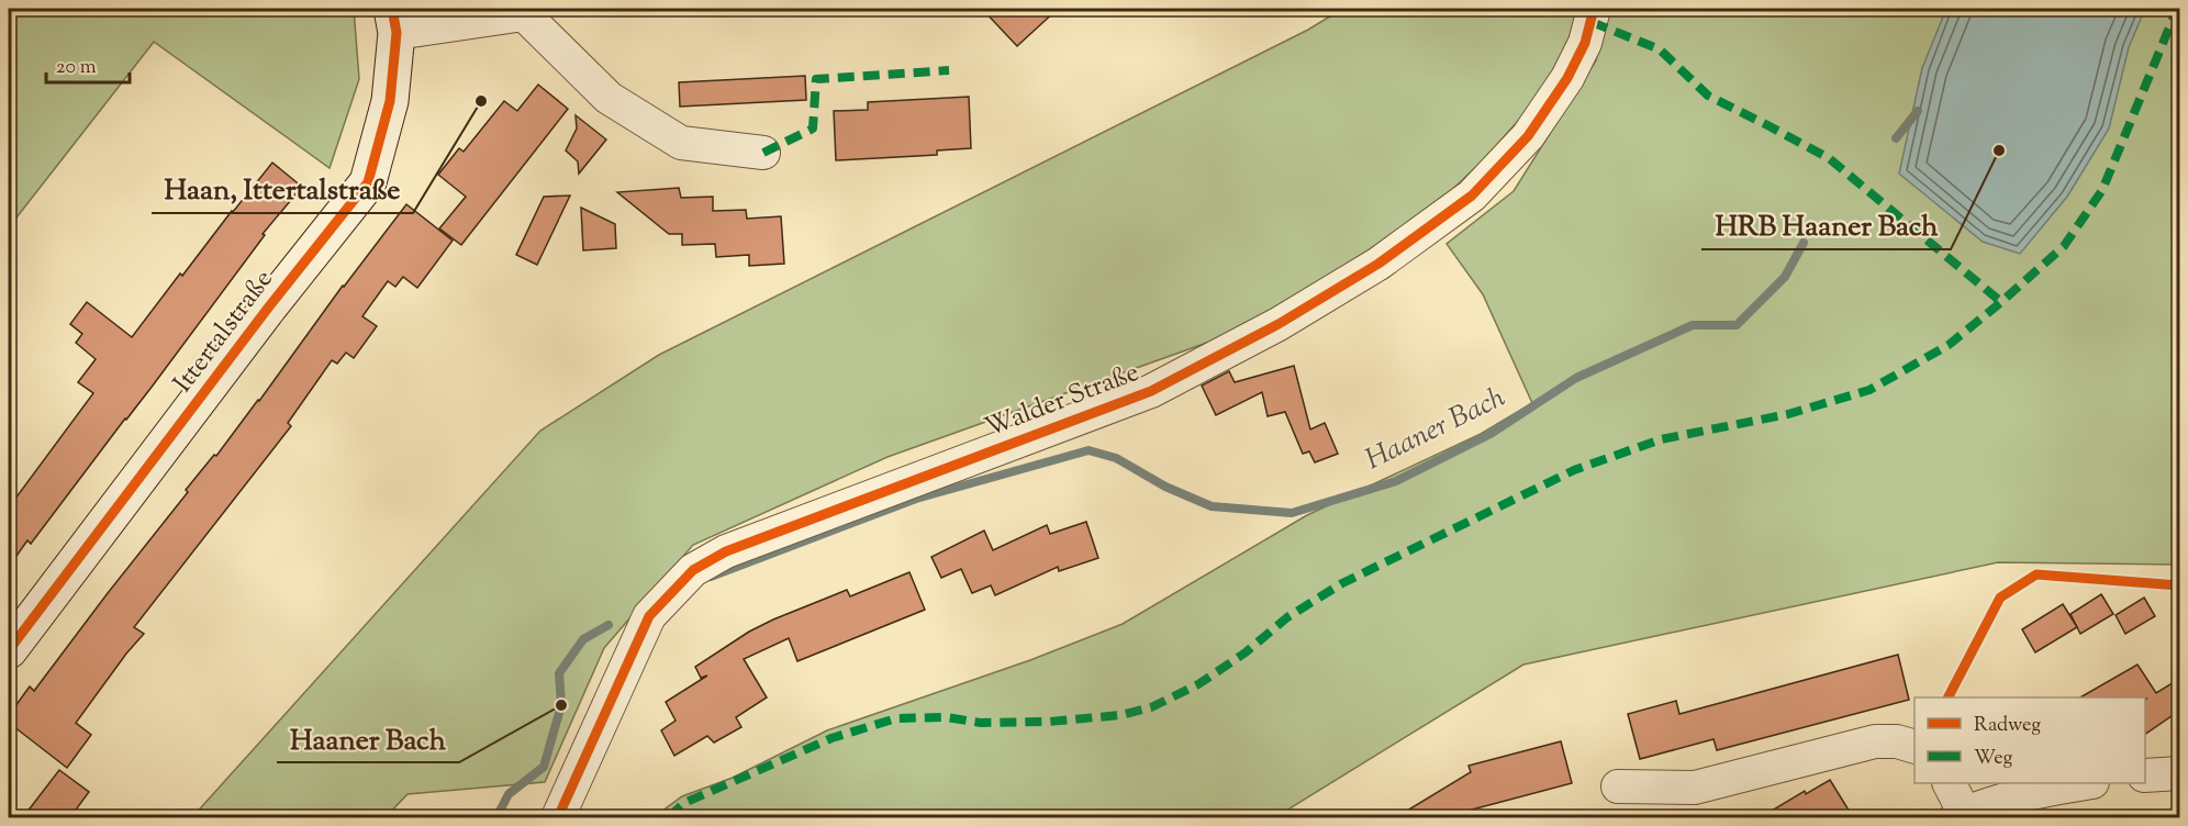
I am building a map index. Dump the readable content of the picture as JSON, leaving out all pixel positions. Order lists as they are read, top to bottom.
{
  "streets": {
    "main road": ["Ittertalstraße"],
    "street": ["Walder Straße"]
  },
  "water": ["Haaner Bach"],
  "places": ["Haan, Ittertalstraße", "HRB Haaner Bach", "Haaner Bach"],
  "legend": ["Radweg", "Weg"],
  "scale_bar": "20 m"
}
